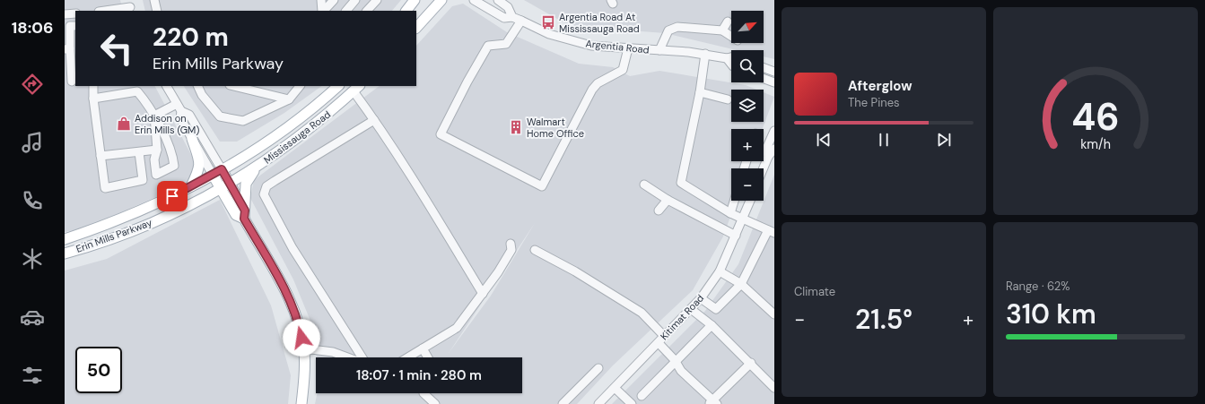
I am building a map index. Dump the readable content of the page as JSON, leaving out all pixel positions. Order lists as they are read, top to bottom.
{
  "streets": {
    "main road": ["Mississauga Road", "Erin Mills Parkway"],
    "street": ["Argentia Road", "Kitimat Road"]
  },
  "crossings": [
    ["Mississauga Road", "Erin Mills Parkway"]
  ],
  "places": {
    "bus stop": ["Argentia Road At Mississauga Road"],
    "shop": ["Addison on Erin Mills (GM)"],
    "building": ["Walmart Home Office"]
  },
  "north": "top right",
  "page": {
    "tabs": "18:06",
    "map_buttons": ["+", "−"],
    "turn": ["220 m", "Erin Mills Parkway"],
    "song": ["Afterglow", "The Pines"],
    "tile": [
      "Climate",
      ["Range · 62%", "310 km"]
    ],
    "heat": ["−", "21.5°", "+"],
    "limit": "50",
    "trip": "18:07 · 1 min · 280 m",
    "gauge": ["46", "km/h"]
  }
}
